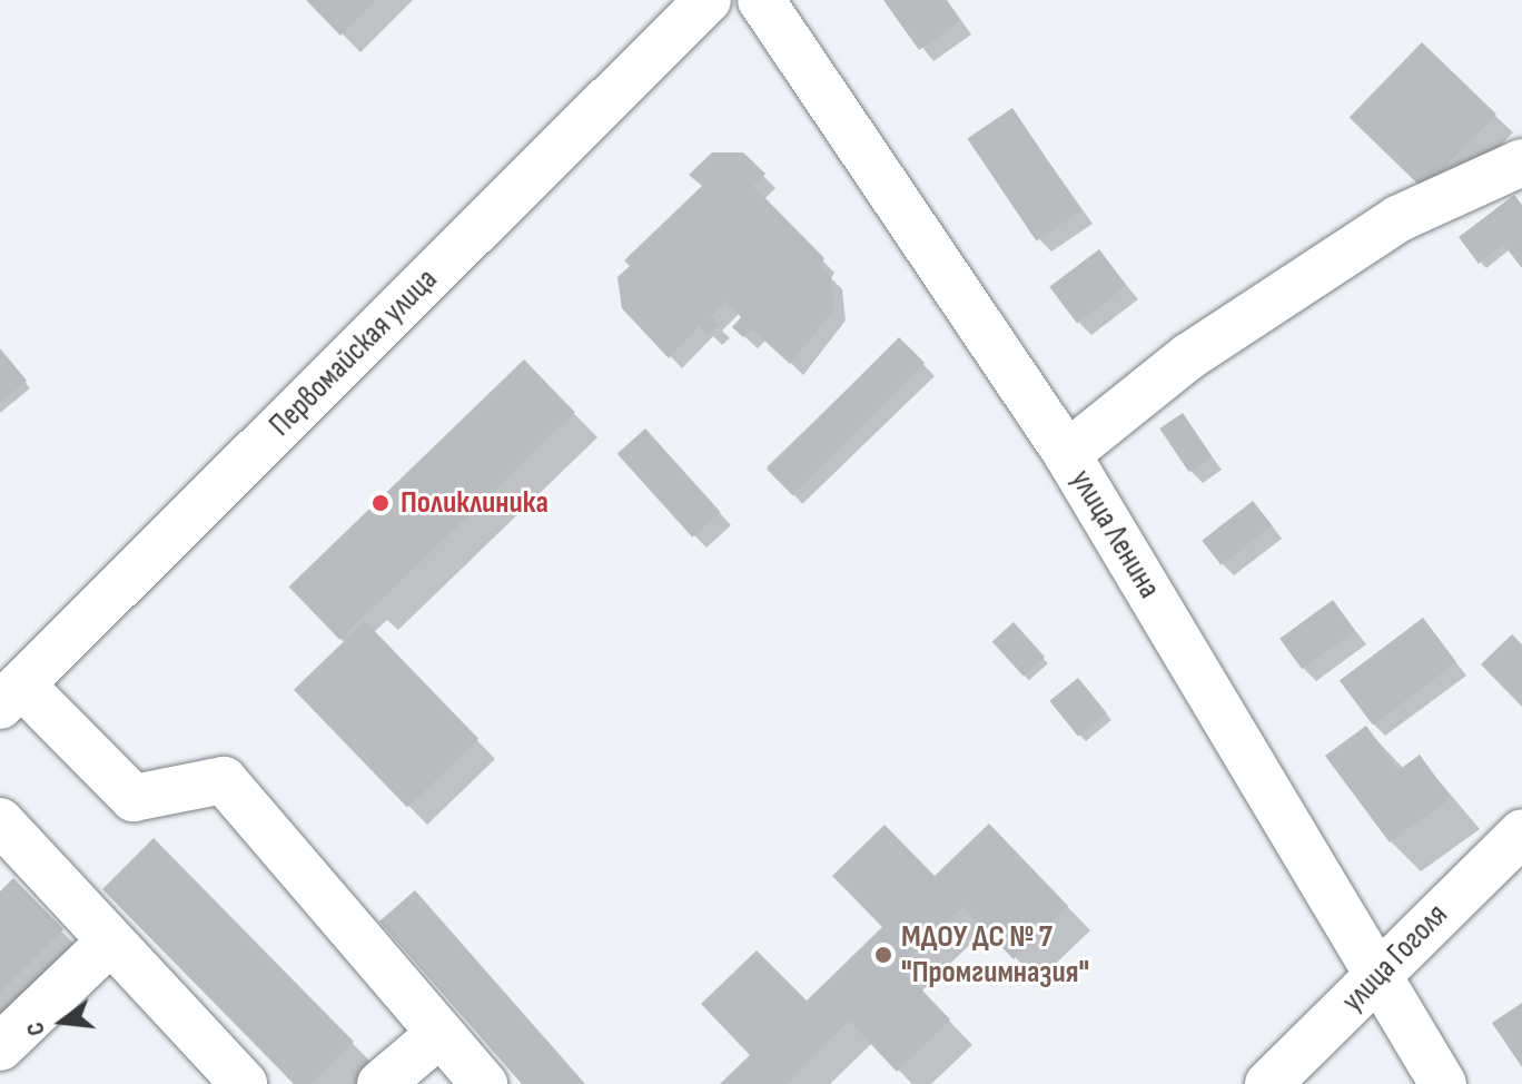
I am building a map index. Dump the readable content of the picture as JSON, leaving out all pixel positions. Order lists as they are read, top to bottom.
{
  "streets": {
    "street": ["Первомайская улица", "улица Ленина", "улица Гоголя"]
  },
  "crossings": [
    ["улица Ленина", "улица Гоголя"]
  ],
  "places": ["Поликлиника", "МДОУ ДС № 7 \"Промгимназия\""],
  "north": "left"
}
